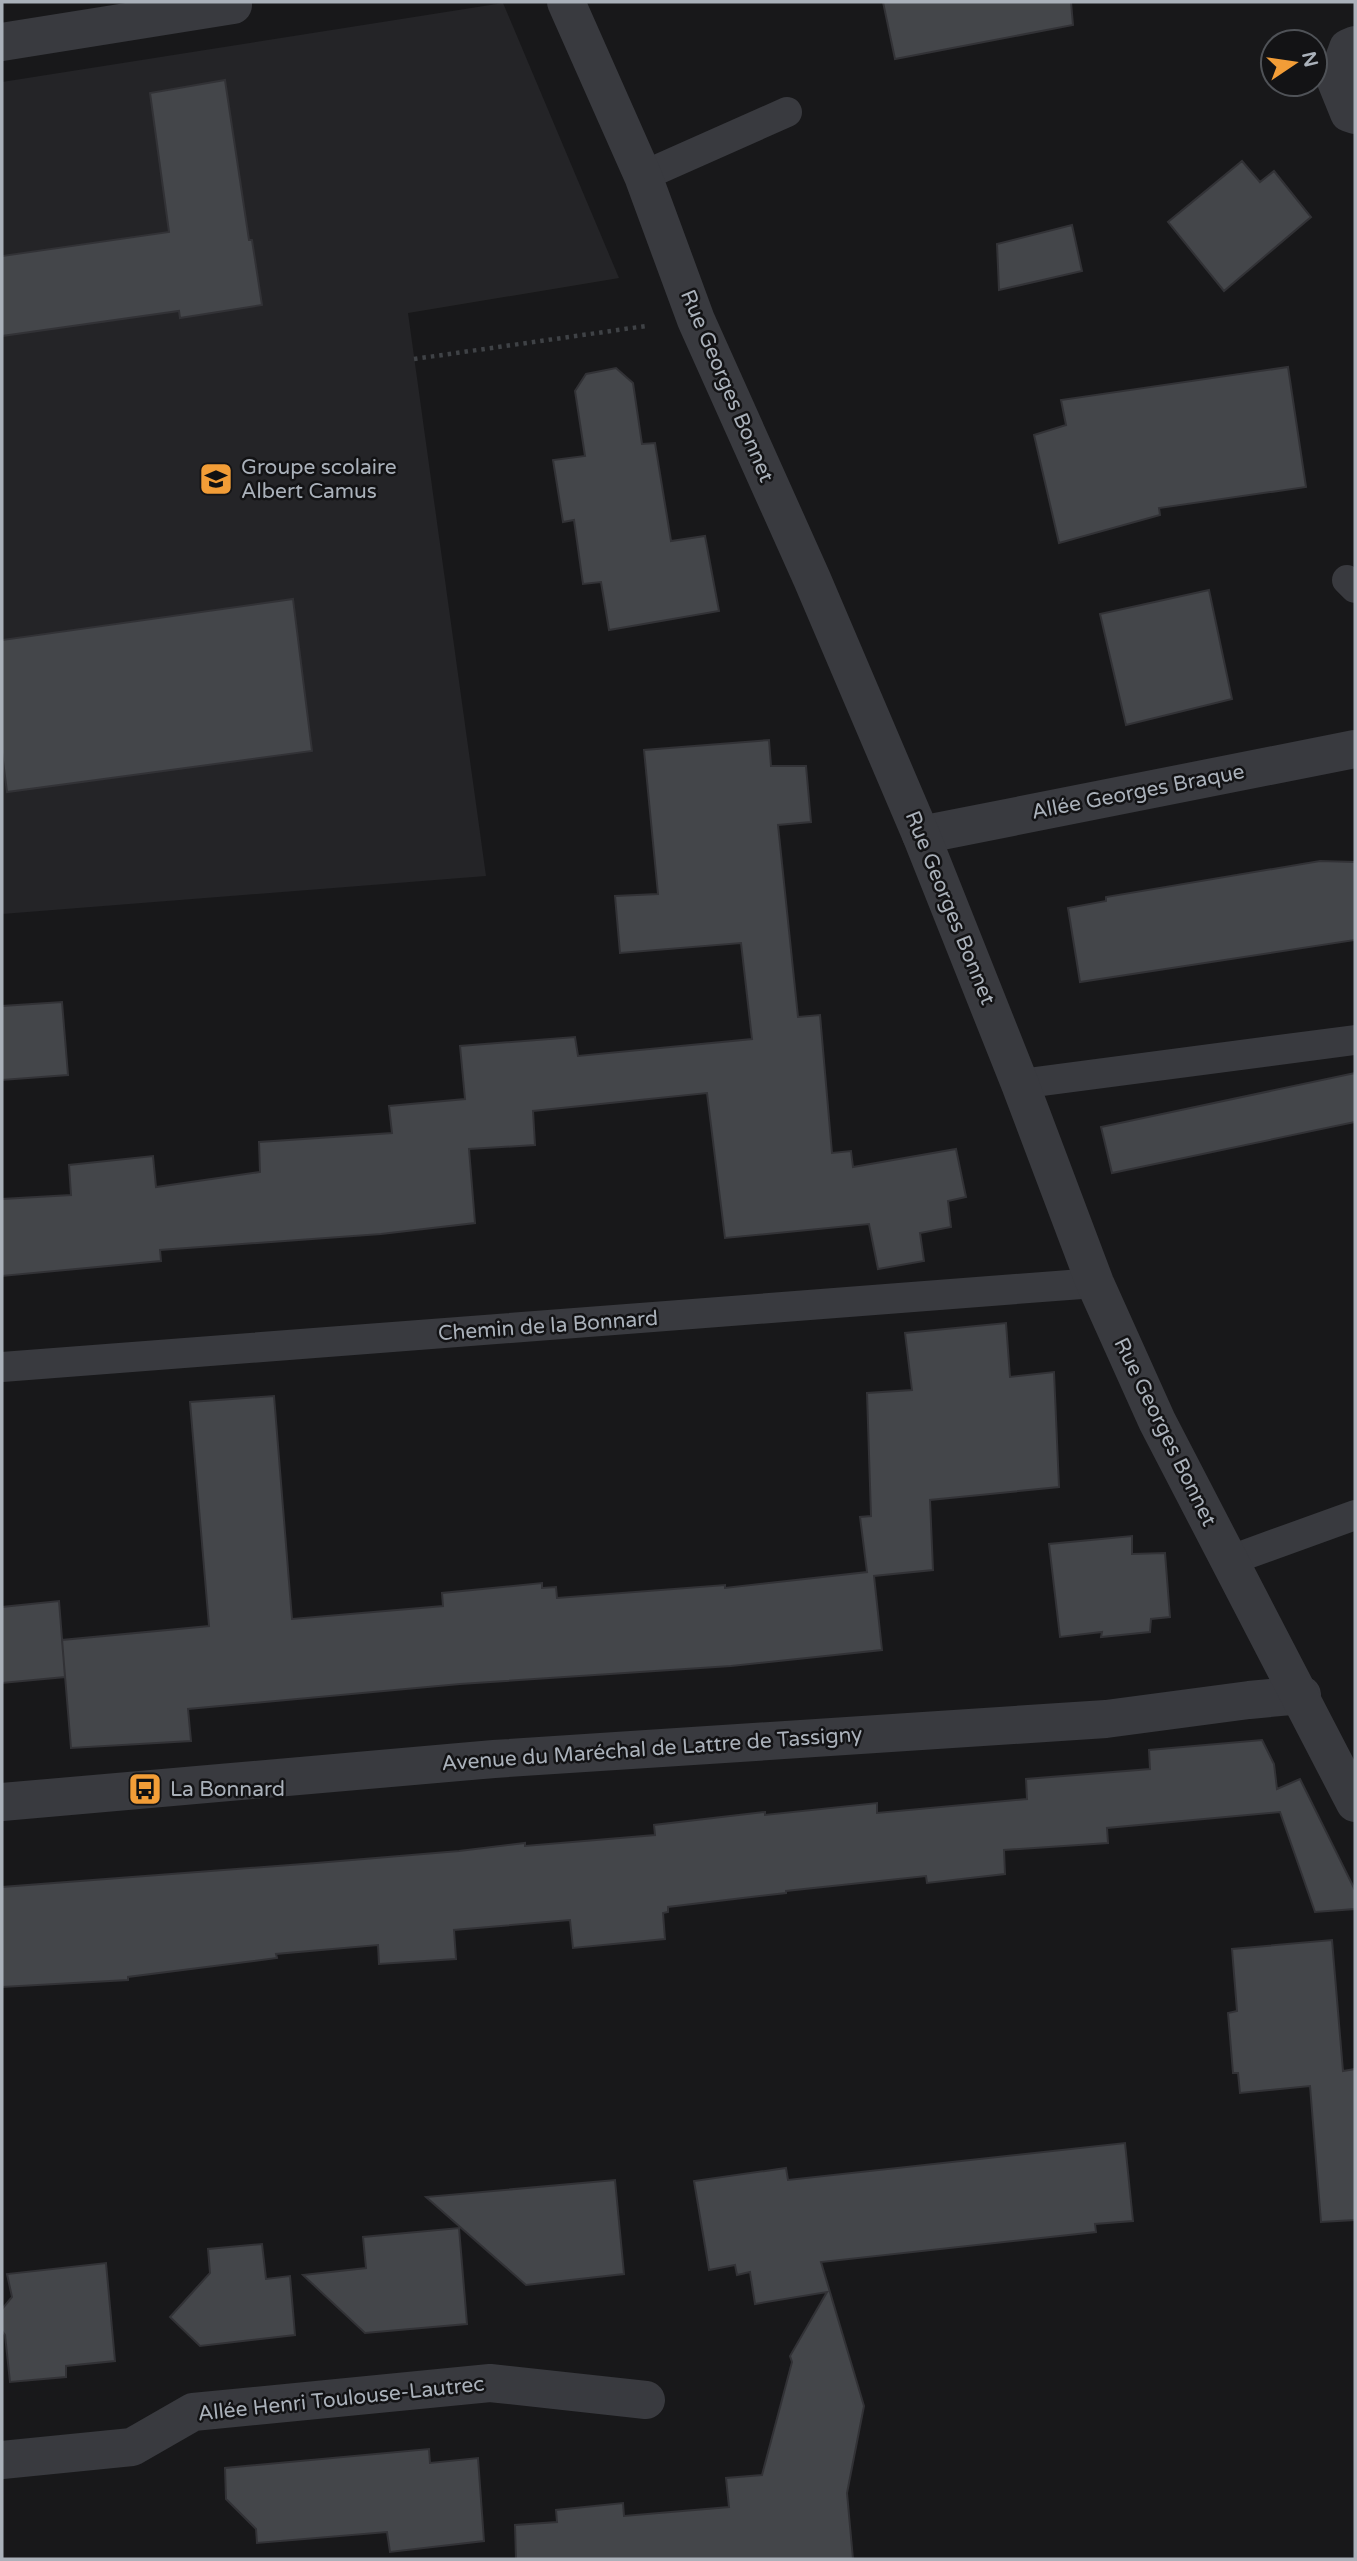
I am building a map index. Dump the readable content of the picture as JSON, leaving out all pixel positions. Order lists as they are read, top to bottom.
{
  "streets": {
    "street": [
      "Rue Georges Bonnet",
      "Allée Georges Braque",
      "Avenue du Maréchal de Lattre de Tassigny",
      "Allée Henri Toulouse-Lautrec"
    ],
    "lane": ["Chemin de la Bonnard"]
  },
  "crossings": [
    ["Rue Georges Bonnet", "Allée Georges Braque"],
    ["Rue Georges Bonnet", "Chemin de la Bonnard"],
    ["Rue Georges Bonnet", "Avenue du Maréchal de Lattre de Tassigny"]
  ],
  "places": {
    "school or university": ["Groupe scolaire Albert Camus"],
    "bus stop": ["La Bonnard"]
  },
  "north": "right"
}
